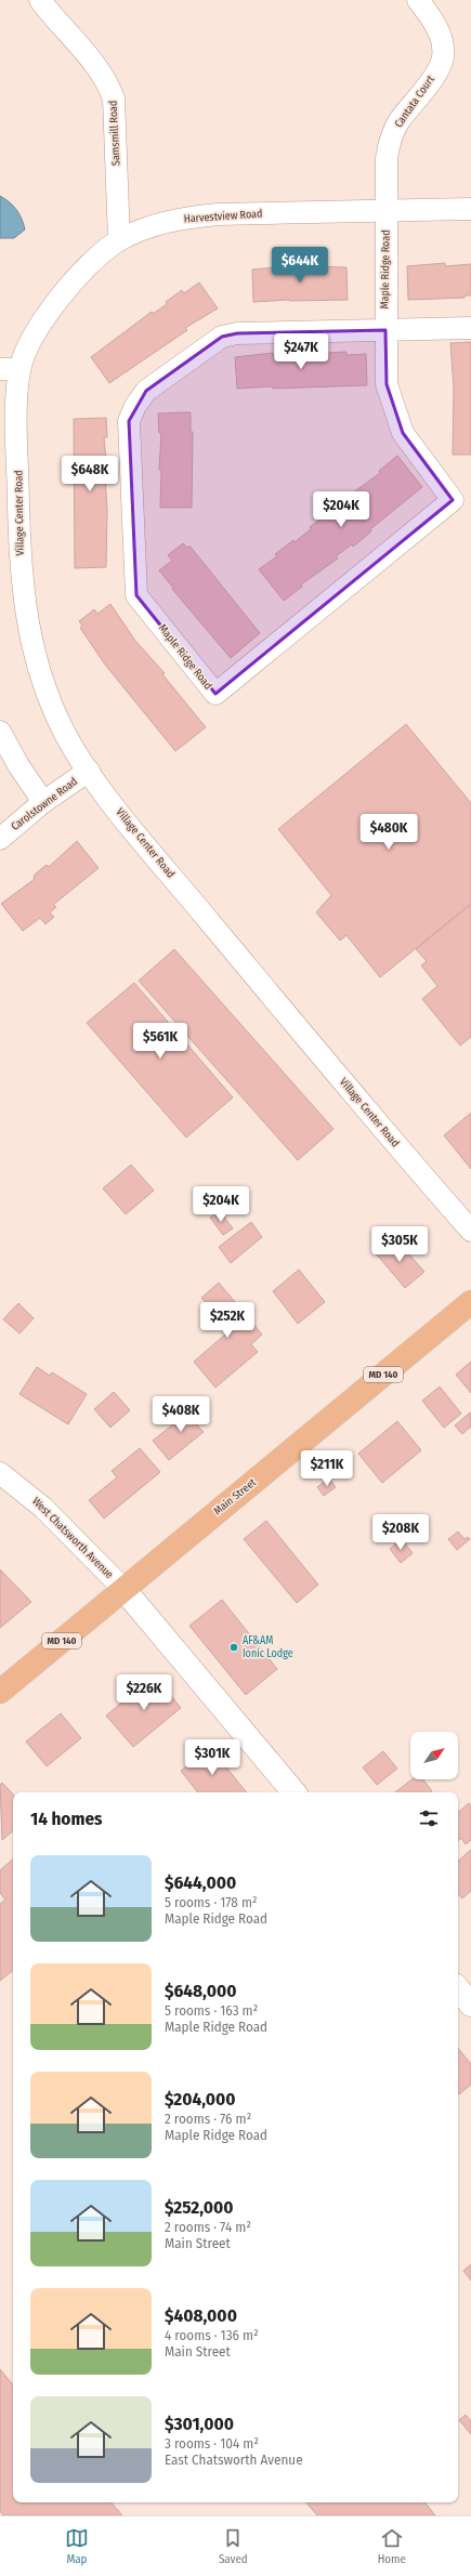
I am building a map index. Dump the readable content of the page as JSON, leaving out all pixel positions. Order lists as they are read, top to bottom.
{
  "streets": {
    "main road": ["MD 140", "Main Street"],
    "street": [
      "Cantata Court",
      "Samsmill Road",
      "Harvestview Road",
      "Maple Ridge Road",
      "Village Center Road",
      "Carolstowne Road",
      "West Chatsworth Avenue"
    ]
  },
  "crossings": [
    ["Cantata Court", "Harvestview Road"],
    ["Cantata Court", "Maple Ridge Road"],
    ["Samsmill Road", "Harvestview Road"],
    ["Harvestview Road", "Maple Ridge Road"],
    ["Harvestview Road", "Village Center Road"],
    ["Village Center Road", "Carolstowne Road"],
    ["Main Street", "West Chatsworth Avenue"]
  ],
  "places": ["AF&AM Ionic Lodge"],
  "north": "top right",
  "page": {
    "price": [
      "$644K",
      "$247K",
      "$648K",
      "$204K",
      "$480K",
      "$561K",
      "$204K",
      "$305K",
      "$252K",
      "$408K",
      "$211K",
      "$208K",
      "$226K",
      "$301K"
    ],
    "heading": "14 homes",
    "list": [
      {
        "name": "$644,000",
        "note": "5 rooms · 178 m² · Maple Ridge Road"
      },
      {
        "name": "$648,000",
        "note": "5 rooms · 163 m² · Maple Ridge Road"
      },
      {
        "name": "$204,000",
        "note": "2 rooms · 76 m² · Maple Ridge Road"
      },
      {
        "name": "$252,000",
        "note": "2 rooms · 74 m² · Main Street"
      },
      {
        "name": "$408,000",
        "note": "4 rooms · 136 m² · Main Street"
      },
      {
        "name": "$301,000",
        "note": "3 rooms · 104 m² · East Chatsworth Avenue"
      }
    ],
    "tabs": ["Map", "Saved", "Home"]
  }
}
